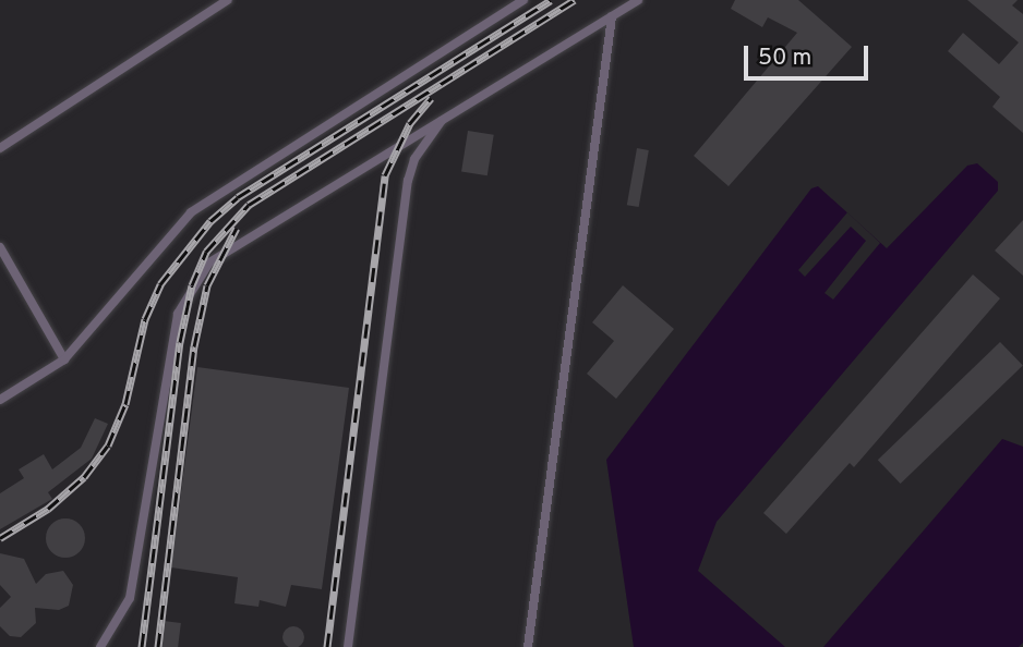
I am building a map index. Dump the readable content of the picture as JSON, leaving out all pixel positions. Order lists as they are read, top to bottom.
{
  "scale_bar": "50 m"
}
